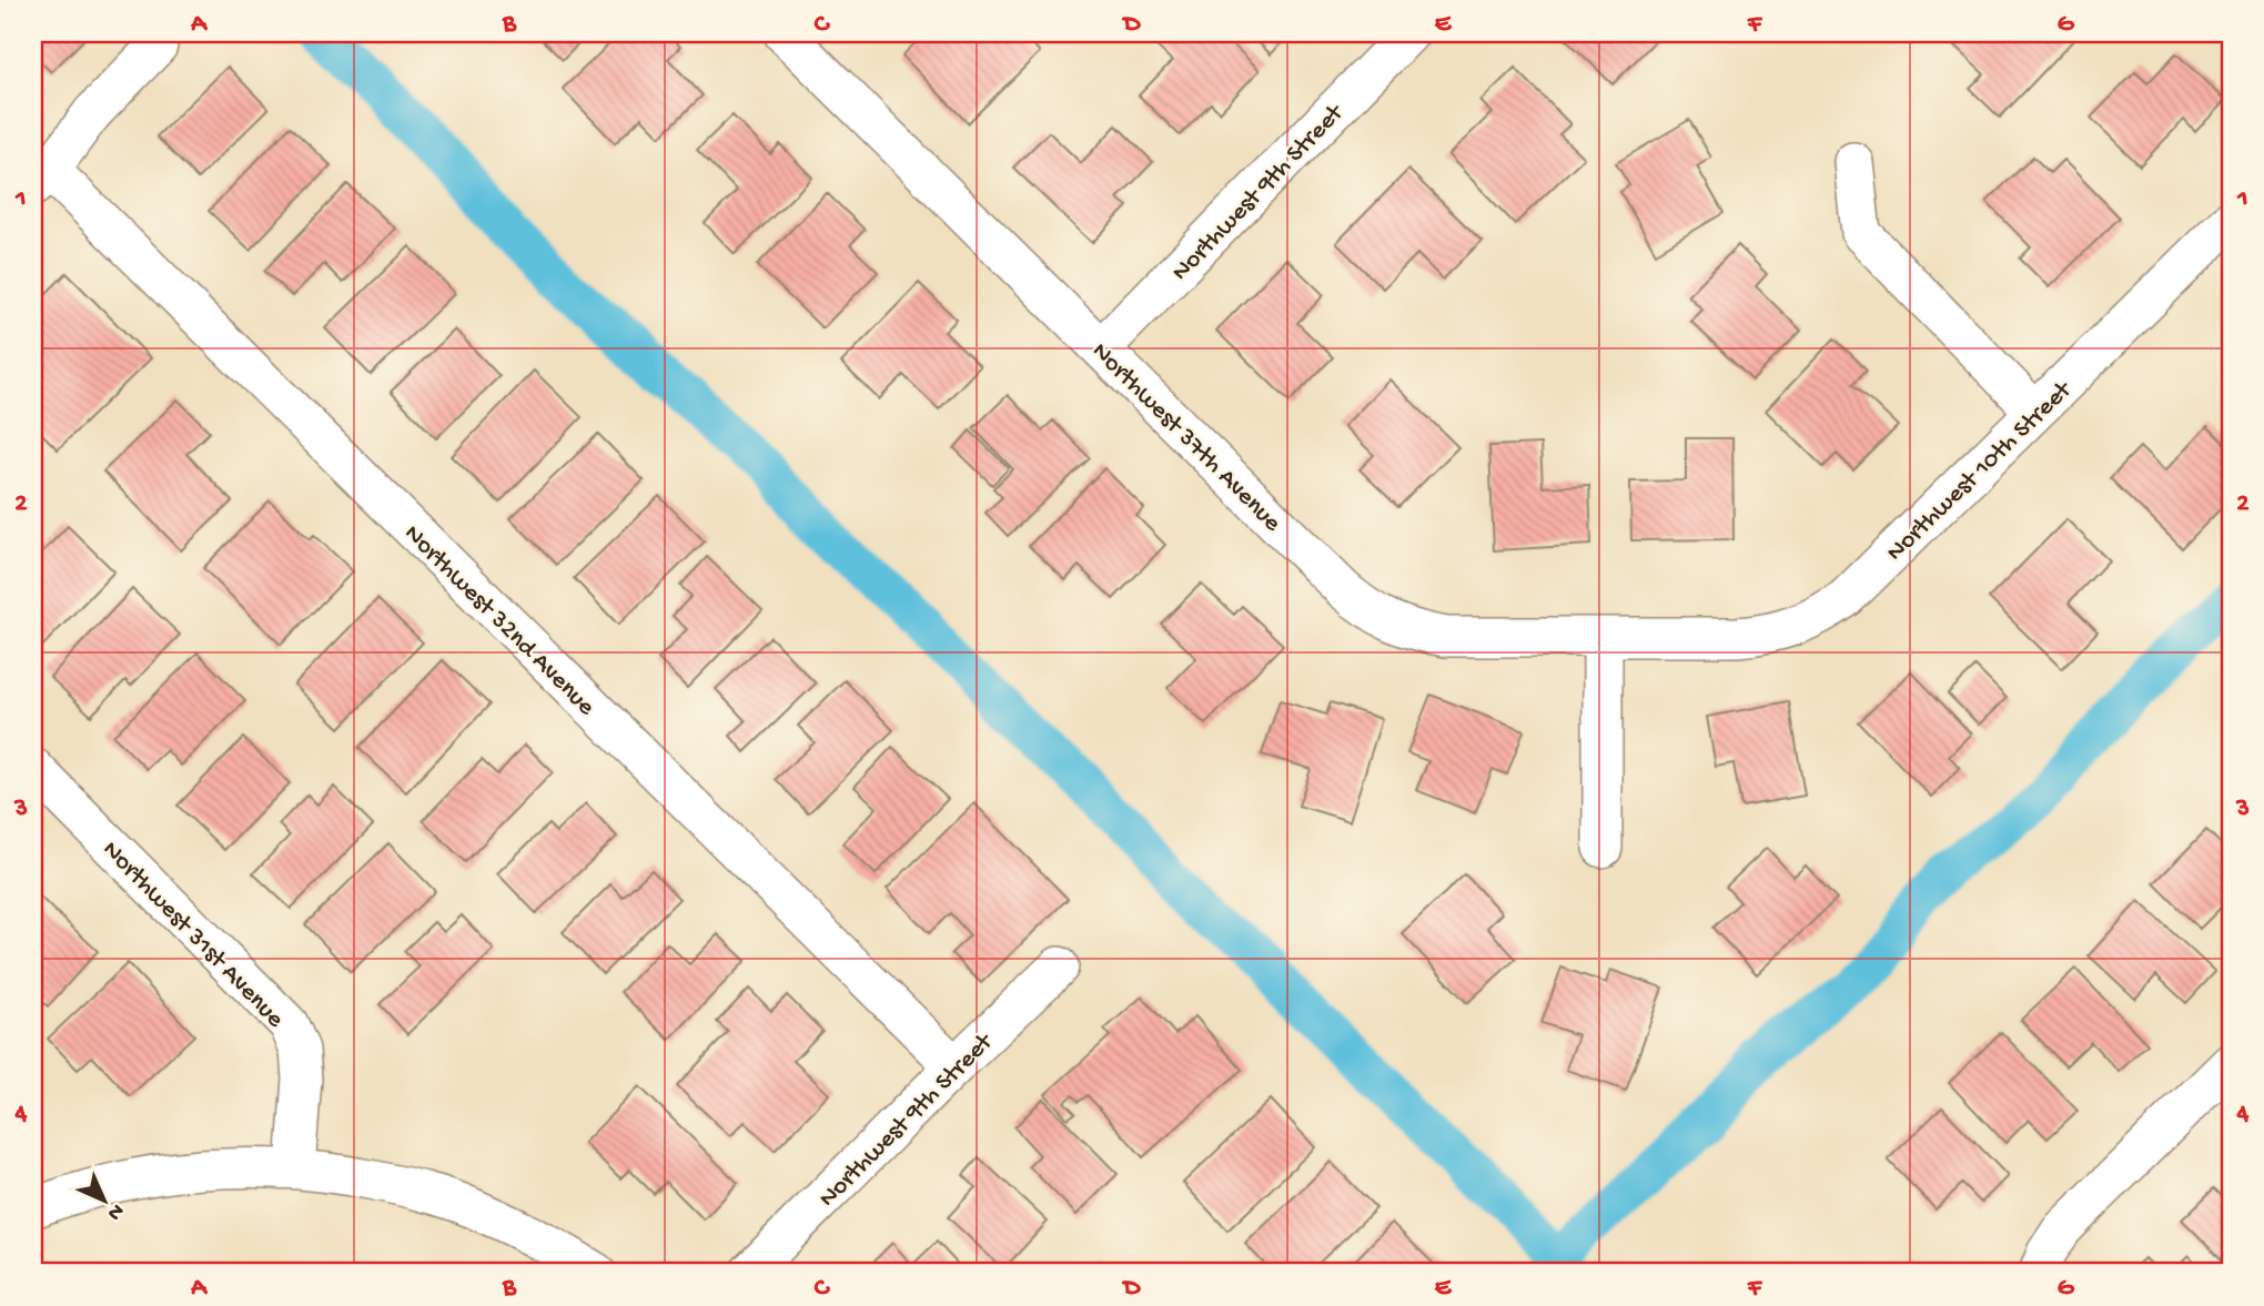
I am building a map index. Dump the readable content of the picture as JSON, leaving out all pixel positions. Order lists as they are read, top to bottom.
{
  "streets": {
    "street": [
      "Northwest 9th Street",
      "Northwest 37th Avenue",
      "Northwest 10th Street",
      "Northwest 32nd Avenue",
      "Northwest 31st Avenue"
    ]
  },
  "crossings": [
    ["Northwest 9th Street", "Northwest 37th Avenue"],
    ["Northwest 9th Street", "Northwest 32nd Avenue"],
    ["Northwest 37th Avenue", "Northwest 10th Street"]
  ],
  "north": "bottom right",
  "grid": {
    "columns": [
      "A",
      "B",
      "C",
      "D",
      "E",
      "F",
      "G"
    ],
    "rows": [
      "1",
      "2",
      "3",
      "4"
    ]
  }
}
